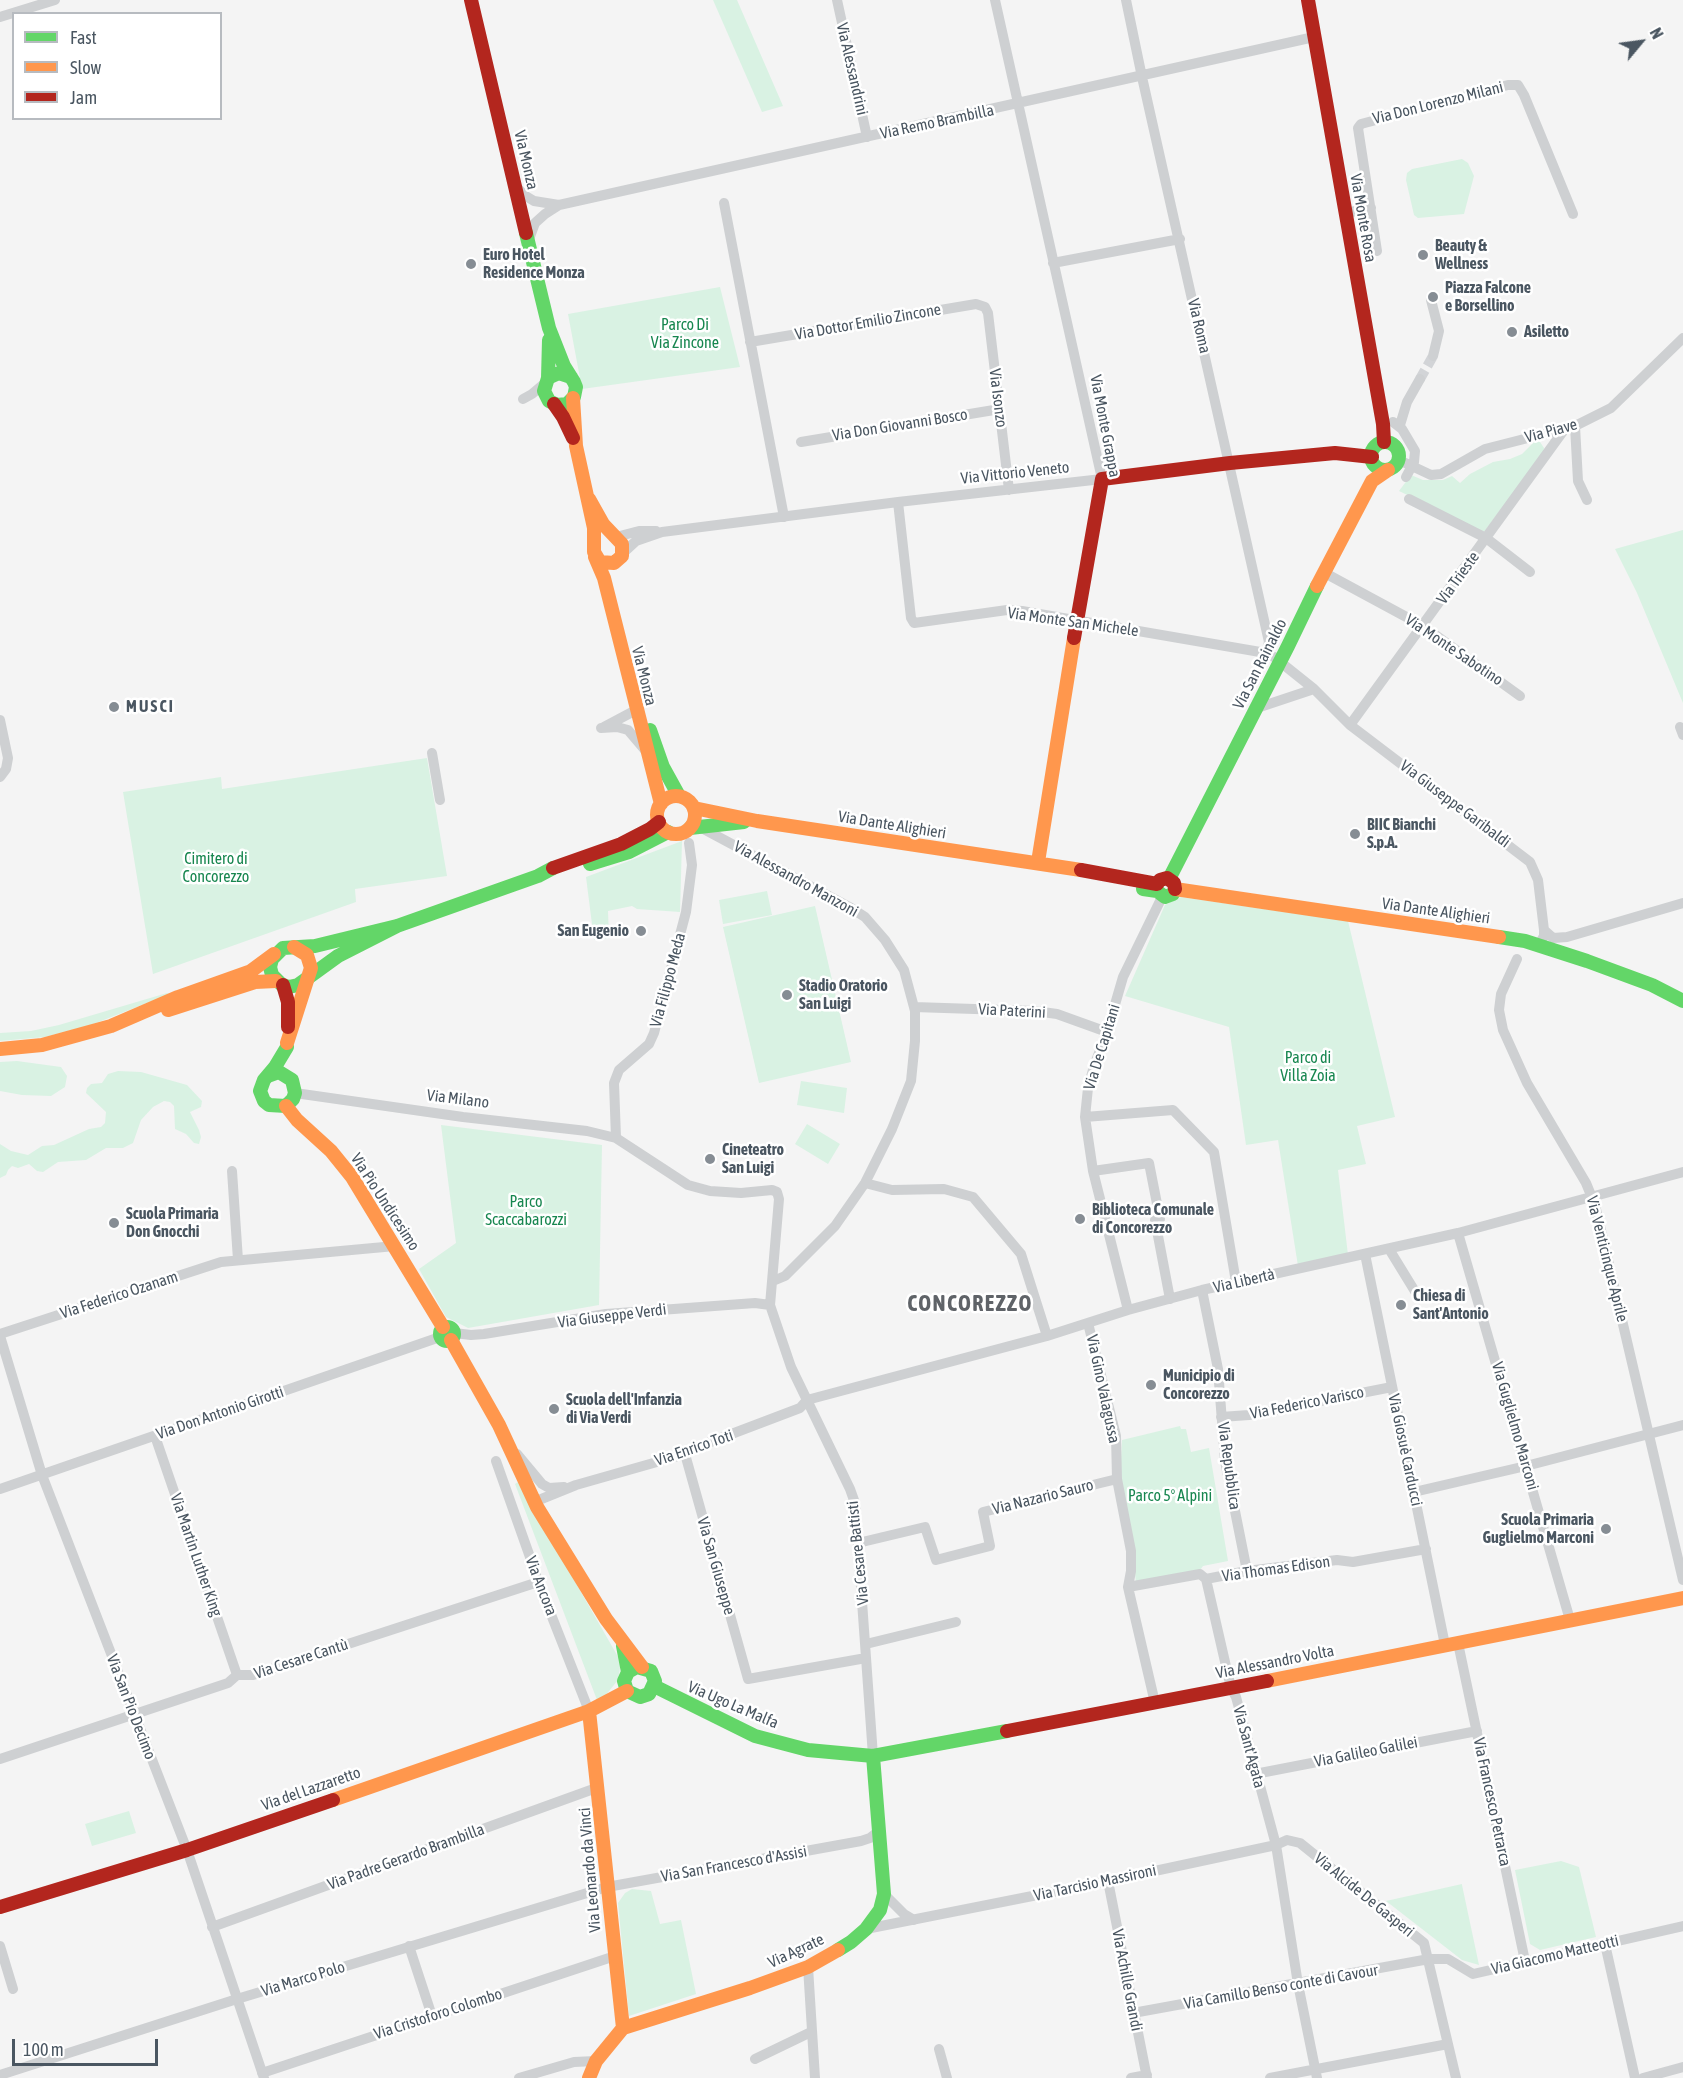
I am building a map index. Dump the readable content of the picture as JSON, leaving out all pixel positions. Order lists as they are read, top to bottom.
{
  "streets": {
    "street": [
      "Via Alessandrini",
      "Via Don Lorenzo Milani",
      "Via Remo Brambilla",
      "Via Monza",
      "Via Monte Rosa",
      "Via Dottor Emilio Zincone",
      "Via Roma",
      "Via Isonzo",
      "Via Don Giovanni Bosco",
      "Via Monte Grappa",
      "Via Piave",
      "Via Vittorio Veneto",
      "Via Trieste",
      "Via Monte San Michele",
      "Via Monte Sabotino",
      "Via San Rainaldo",
      "Via Giuseppe Garibaldi",
      "Via Dante Alighieri",
      "Via Alessandro Manzoni",
      "Via Filippo Meda",
      "Via Paterini",
      "Via De Capitani",
      "Via Milano",
      "Via Pio Undicesimo",
      "Via Venticinque Aprile",
      "Via Libertà",
      "Via Federico Ozanam",
      "Via Giuseppe Verdi",
      "Via Gino Valagussa",
      "Via Federico Varisco",
      "Via Don Antonio Girotti",
      "Via Guglielmo Marconi",
      "Via Enrico Toti",
      "Via Giosuè Carducci",
      "Via Repubblica",
      "Via Nazario Sauro",
      "Via Cesare Battisti",
      "Via Martin Luther King",
      "Via San Giuseppe",
      "Via Thomas Edison",
      "Via Ancora",
      "Via Cesare Cantù",
      "Via Alessandro Volta",
      "Via Ugo La Malfa",
      "Via San Pio Decimo",
      "Via Sant'Agata",
      "Via Galileo Galilei",
      "Via del Lazzaretto",
      "Via Francesco Petrarca",
      "Via Padre Gerardo Brambilla",
      "Via San Francesco d'Assisi",
      "Via Leonardo da Vinci",
      "Via Tarcisio Massironi",
      "Via Alcide De Gasperi",
      "Via Agrate",
      "Via Giacomo Matteotti",
      "Via Marco Polo",
      "Via Achille Grandi",
      "Via Camillo Benso conte di Cavour",
      "Via Cristoforo Colombo"
    ]
  },
  "crossings": [
    ["Via Alessandrini", "Via Remo Brambilla"],
    ["Via Remo Brambilla", "Via Monza"],
    ["Via Remo Brambilla", "Via Monte Rosa"],
    ["Via Remo Brambilla", "Via Roma"],
    ["Via Remo Brambilla", "Via Monte Grappa"],
    ["Via Monza", "Via Vittorio Veneto"],
    ["Via Monza", "Via Dante Alighieri"],
    ["Via Monza", "Via Alessandro Manzoni"],
    ["Via Monte Rosa", "Via Piave"],
    ["Via Monte Rosa", "Via Vittorio Veneto"],
    ["Via Monte Rosa", "Via San Rainaldo"],
    ["Via Dottor Emilio Zincone", "Via Isonzo"],
    ["Via Roma", "Via Vittorio Veneto"],
    ["Via Roma", "Via Monte San Michele"],
    ["Via Isonzo", "Via Don Giovanni Bosco"],
    ["Via Isonzo", "Via Vittorio Veneto"],
    ["Via Monte Grappa", "Via Vittorio Veneto"],
    ["Via Monte Grappa", "Via Monte San Michele"],
    ["Via Monte Grappa", "Via Dante Alighieri"],
    ["Via Piave", "Via Vittorio Veneto"],
    ["Via Piave", "Via Trieste"],
    ["Via Piave", "Via San Rainaldo"],
    ["Via Vittorio Veneto", "Via Monte San Michele"],
    ["Via Vittorio Veneto", "Via San Rainaldo"],
    ["Via Trieste", "Via Monte Sabotino"],
    ["Via Trieste", "Via Giuseppe Garibaldi"],
    ["Via Monte San Michele", "Via San Rainaldo"],
    ["Via Monte San Michele", "Via Giuseppe Garibaldi"],
    ["Via Monte Sabotino", "Via San Rainaldo"],
    ["Via San Rainaldo", "Via Giuseppe Garibaldi"],
    ["Via San Rainaldo", "Via Dante Alighieri"],
    ["Via San Rainaldo", "Via De Capitani"],
    ["Via Giuseppe Garibaldi", "Via Dante Alighieri"],
    ["Via Dante Alighieri", "Via Alessandro Manzoni"],
    ["Via Dante Alighieri", "Via De Capitani"],
    ["Via Alessandro Manzoni", "Via Paterini"],
    ["Via Alessandro Manzoni", "Via Milano"],
    ["Via Filippo Meda", "Via Milano"],
    ["Via Paterini", "Via De Capitani"],
    ["Via De Capitani", "Via Libertà"],
    ["Via Milano", "Via Pio Undicesimo"],
    ["Via Pio Undicesimo", "Via Federico Ozanam"],
    ["Via Pio Undicesimo", "Via Giuseppe Verdi"],
    ["Via Pio Undicesimo", "Via Don Antonio Girotti"],
    ["Via Pio Undicesimo", "Via Enrico Toti"],
    ["Via Venticinque Aprile", "Via Libertà"],
    ["Via Libertà", "Via Gino Valagussa"],
    ["Via Libertà", "Via Guglielmo Marconi"],
    ["Via Libertà", "Via Enrico Toti"],
    ["Via Libertà", "Via Giosuè Carducci"],
    ["Via Libertà", "Via Repubblica"],
    ["Via Libertà", "Via Cesare Battisti"],
    ["Via Federico Ozanam", "Via San Pio Decimo"],
    ["Via Giuseppe Verdi", "Via Don Antonio Girotti"],
    ["Via Giuseppe Verdi", "Via Cesare Battisti"],
    ["Via Gino Valagussa", "Via Nazario Sauro"],
    ["Via Gino Valagussa", "Via Thomas Edison"],
    ["Via Gino Valagussa", "Via Alessandro Volta"],
    ["Via Federico Varisco", "Via Giosuè Carducci"],
    ["Via Federico Varisco", "Via Repubblica"],
    ["Via Don Antonio Girotti", "Via Martin Luther King"],
    ["Via Don Antonio Girotti", "Via San Pio Decimo"],
    ["Via Guglielmo Marconi", "Via Alessandro Volta"],
    ["Via Enrico Toti", "Via Cesare Battisti"],
    ["Via Enrico Toti", "Via San Giuseppe"],
    ["Via Giosuè Carducci", "Via Thomas Edison"],
    ["Via Giosuè Carducci", "Via Alessandro Volta"],
    ["Via Giosuè Carducci", "Via Francesco Petrarca"],
    ["Via Repubblica", "Via Thomas Edison"],
    ["Via Nazario Sauro", "Via Cesare Battisti"],
    ["Via Cesare Battisti", "Via San Giuseppe"],
    ["Via Cesare Battisti", "Via Alessandro Volta"],
    ["Via Cesare Battisti", "Via Ugo La Malfa"],
    ["Via Cesare Battisti", "Via Agrate"],
    ["Via Martin Luther King", "Via Cesare Cantù"],
    ["Via Thomas Edison", "Via Sant'Agata"],
    ["Via Ancora", "Via Cesare Cantù"],
    ["Via Ancora", "Via del Lazzaretto"],
    ["Via Ancora", "Via Leonardo da Vinci"],
    ["Via Cesare Cantù", "Via San Pio Decimo"],
    ["Via Alessandro Volta", "Via Ugo La Malfa"],
    ["Via Alessandro Volta", "Via Sant'Agata"],
    ["Via Alessandro Volta", "Via Francesco Petrarca"],
    ["Via Alessandro Volta", "Via Agrate"],
    ["Via Ugo La Malfa", "Via del Lazzaretto"],
    ["Via Ugo La Malfa", "Via Agrate"],
    ["Via San Pio Decimo", "Via del Lazzaretto"],
    ["Via San Pio Decimo", "Via Padre Gerardo Brambilla"],
    ["Via San Pio Decimo", "Via Marco Polo"],
    ["Via San Pio Decimo", "Via Cristoforo Colombo"],
    ["Via Sant'Agata", "Via Galileo Galilei"],
    ["Via Sant'Agata", "Via Tarcisio Massironi"],
    ["Via Sant'Agata", "Via Alcide De Gasperi"],
    ["Via Sant'Agata", "Via Camillo Benso conte di Cavour"],
    ["Via Galileo Galilei", "Via Francesco Petrarca"],
    ["Via del Lazzaretto", "Via Leonardo da Vinci"],
    ["Via Francesco Petrarca", "Via Giacomo Matteotti"],
    ["Via Padre Gerardo Brambilla", "Via Leonardo da Vinci"],
    ["Via San Francesco d'Assisi", "Via Leonardo da Vinci"],
    ["Via San Francesco d'Assisi", "Via Agrate"],
    ["Via San Francesco d'Assisi", "Via Marco Polo"],
    ["Via Leonardo da Vinci", "Via Agrate"],
    ["Via Leonardo da Vinci", "Via Marco Polo"],
    ["Via Leonardo da Vinci", "Via Cristoforo Colombo"],
    ["Via Tarcisio Massironi", "Via Alcide De Gasperi"],
    ["Via Tarcisio Massironi", "Via Agrate"],
    ["Via Tarcisio Massironi", "Via Achille Grandi"],
    ["Via Alcide De Gasperi", "Via Giacomo Matteotti"],
    ["Via Alcide De Gasperi", "Via Camillo Benso conte di Cavour"],
    ["Via Giacomo Matteotti", "Via Camillo Benso conte di Cavour"],
    ["Via Achille Grandi", "Via Camillo Benso conte di Cavour"]
  ],
  "districts": ["CONCOREZZO"],
  "parks": [
    "Parco Di Via Zincone",
    "Cimitero di Concorezzo",
    "Parco di Villa Zoia",
    "Parco Scaccabarozzi",
    "Parco 5° Alpini"
  ],
  "places": [
    "Beauty & Wellness",
    "Euro Hotel Residence Monza",
    "Piazza Falcone e Borsellino",
    "Asiletto",
    "M U S C I",
    "BIIC Bianchi S.p.A.",
    "San Eugenio",
    "Stadio Oratorio San Luigi",
    "Cineteatro San Luigi",
    "Biblioteca Comunale di Concorezzo",
    "Scuola Primaria Don Gnocchi",
    "Chiesa di Sant'Antonio",
    "Municipio di Concorezzo",
    "Scuola dell'Infanzia di Via Verdi",
    "Scuola Primaria Guglielmo Marconi"
  ],
  "legend": ["Fast", "Slow", "Jam"],
  "scale_bar": "100 m",
  "north": "top right"
}
